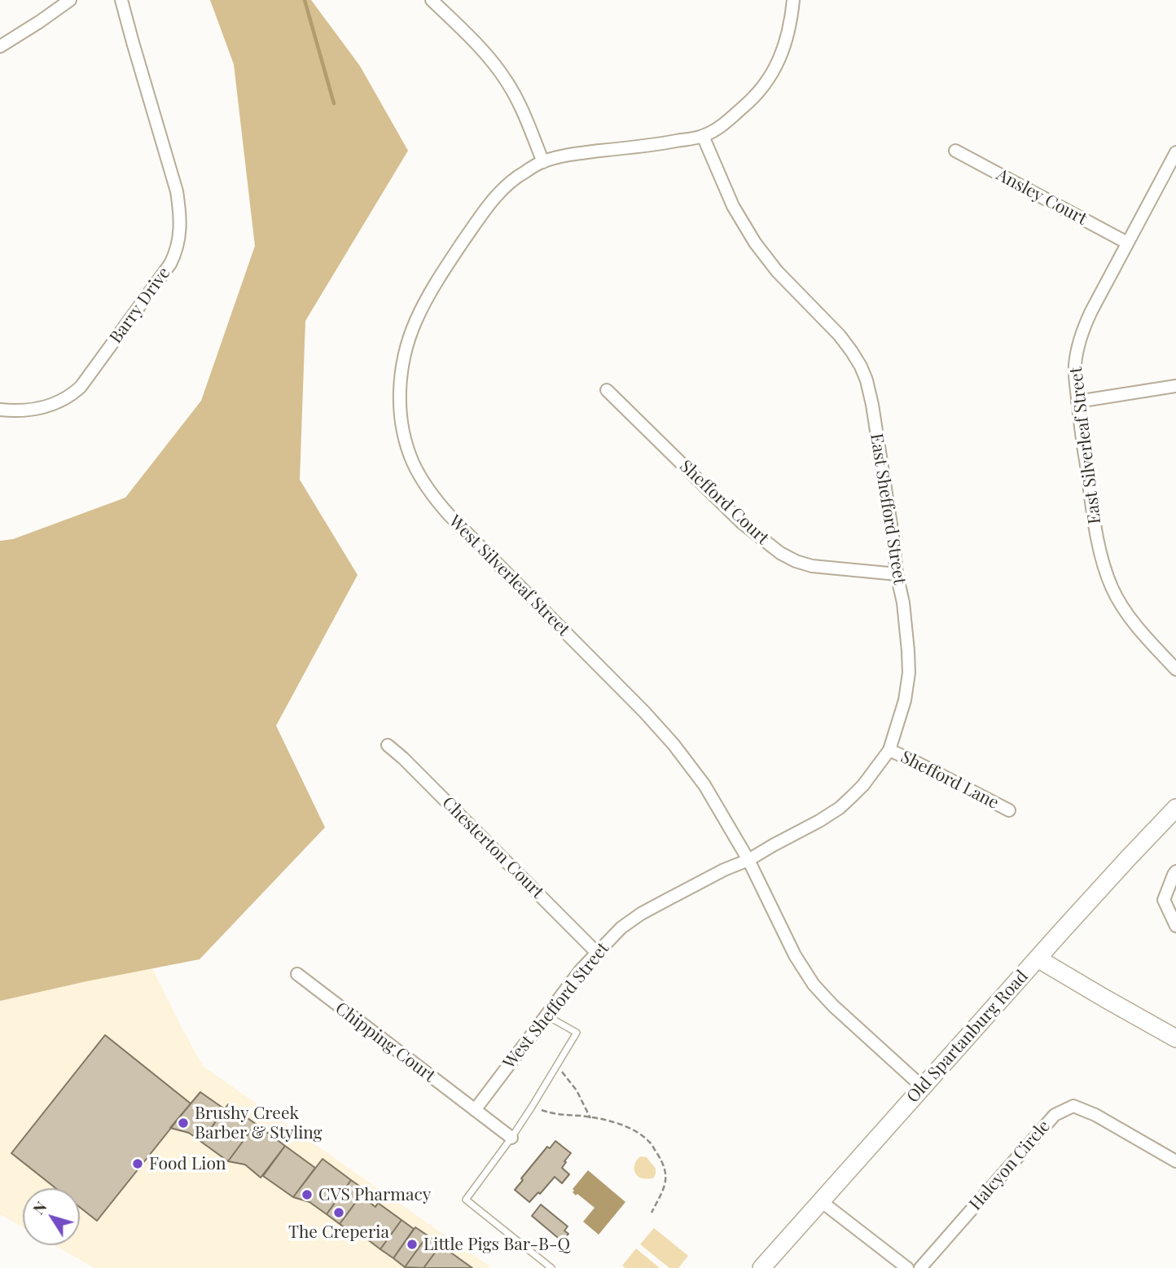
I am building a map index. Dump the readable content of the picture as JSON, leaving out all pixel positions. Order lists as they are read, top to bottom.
{
  "streets": {
    "street": [
      "Ansley Court",
      "Barry Drive",
      "East Silverleaf Street",
      "Shefford Court",
      "East Shefford Street",
      "West Silverleaf Street",
      "Shefford Lane",
      "Chesterton Court",
      "West Shefford Street",
      "Old Spartanburg Road",
      "Chipping Court",
      "Halcyon Circle"
    ]
  },
  "crossings": [
    ["Ansley Court", "East Silverleaf Street"],
    ["Shefford Court", "East Shefford Street"],
    ["East Shefford Street", "West Silverleaf Street"],
    ["East Shefford Street", "Shefford Lane"],
    ["East Shefford Street", "West Shefford Street"],
    ["West Silverleaf Street", "West Shefford Street"],
    ["West Silverleaf Street", "Old Spartanburg Road"],
    ["Chesterton Court", "West Shefford Street"],
    ["West Shefford Street", "Chipping Court"]
  ],
  "places": [
    "Brushy Creek Barber & Styling",
    "Food Lion",
    "CVS Pharmacy",
    "The Creperia",
    "Little Pigs Bar-B-Q"
  ],
  "north": "top left"
}
